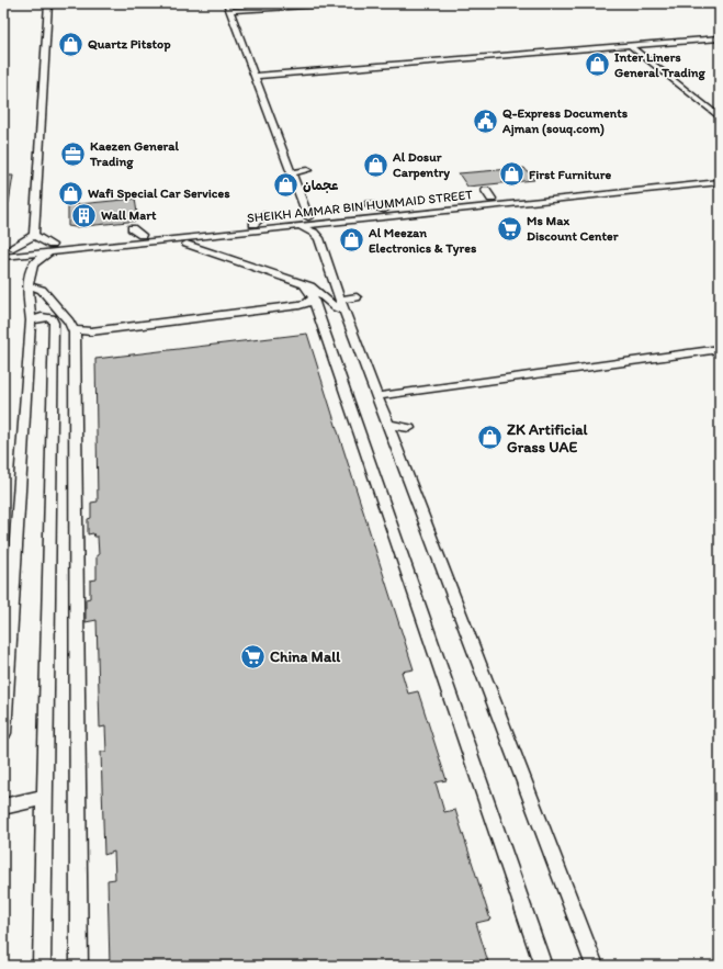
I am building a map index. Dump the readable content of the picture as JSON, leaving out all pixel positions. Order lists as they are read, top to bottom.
{
  "streets": {
    "street": ["SHEIKH AMMAR BIN HUMMAID STREET"]
  },
  "places": {
    "shop": [
      "Quartz Pitstop",
      "Inter Liners General Trading",
      "Al Dosur Carpentry",
      "First Furniture",
      "عجمان",
      "Wafi Special Car Services",
      "Al Meezan Electronics & Tyres",
      "ZK Artificial Grass UAE"
    ],
    "public building": ["Q-Express Documents Ajman (souq.com)"],
    "office": ["Kaezen General Trading"],
    "building": ["Wall Mart"],
    "supermarket": ["Ms Max Discount Center", "China Mall"]
  }
}
